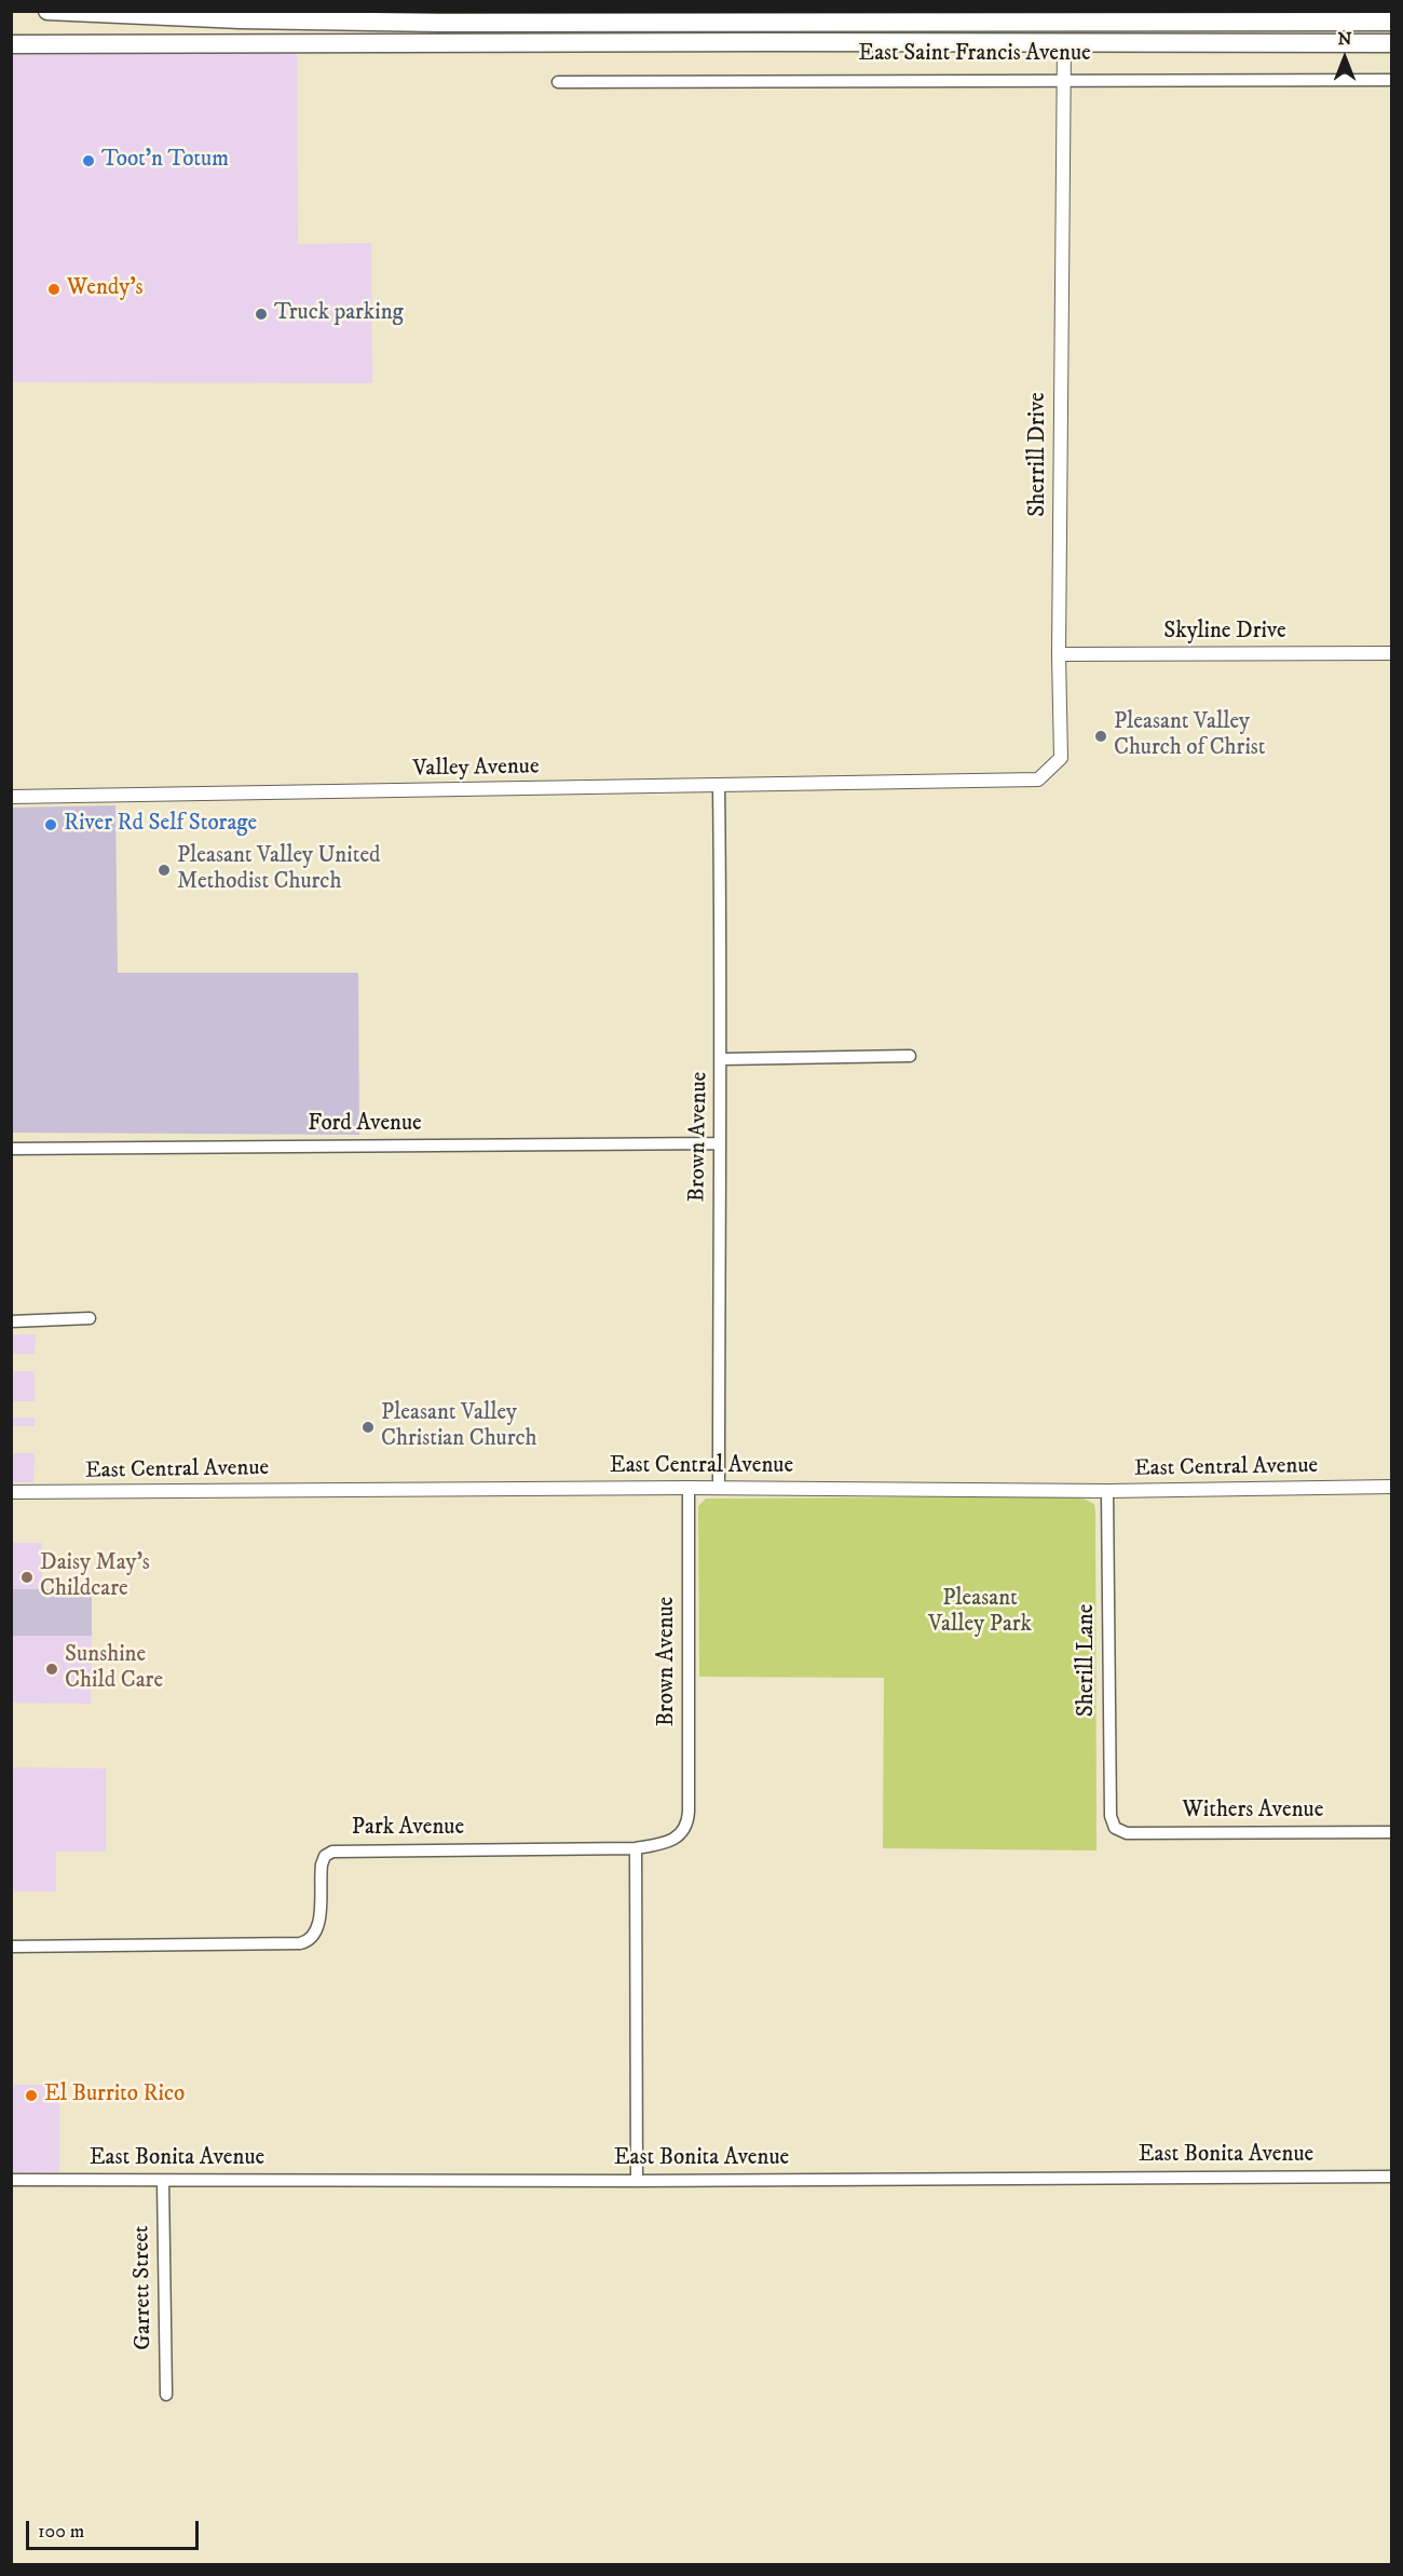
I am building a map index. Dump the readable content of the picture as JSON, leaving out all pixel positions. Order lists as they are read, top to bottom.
{
  "streets": {
    "highway": ["East Saint Francis Avenue"],
    "street": [
      "Sherrill Drive",
      "Skyline Drive",
      "Valley Avenue",
      "Ford Avenue",
      "Brown Avenue",
      "East Central Avenue",
      "Sherill Lane",
      "Withers Avenue",
      "Park Avenue",
      "East Bonita Avenue",
      "Garrett Street"
    ]
  },
  "crossings": [
    ["East Saint Francis Avenue", "Sherrill Drive"],
    ["Sherrill Drive", "Skyline Drive"],
    ["Sherrill Drive", "Valley Avenue"],
    ["Valley Avenue", "Brown Avenue"],
    ["Ford Avenue", "Brown Avenue"],
    ["Brown Avenue", "East Central Avenue"],
    ["Brown Avenue", "Park Avenue"],
    ["East Central Avenue", "Sherill Lane"],
    ["Sherill Lane", "Withers Avenue"],
    ["East Bonita Avenue", "Garrett Street"]
  ],
  "parks": ["Pleasant Valley Park"],
  "places": [
    "Toot'n Totum",
    "Wendy's",
    "Truck parking",
    "Pleasant Valley Church of Christ",
    "River Rd Self Storage",
    "Pleasant Valley United Methodist Church",
    "Pleasant Valley Christian Church",
    "Daisy May's Childcare",
    "Sunshine Child Care",
    "El Burrito Rico"
  ],
  "scale_bar": "100 m",
  "north": "top"
}
